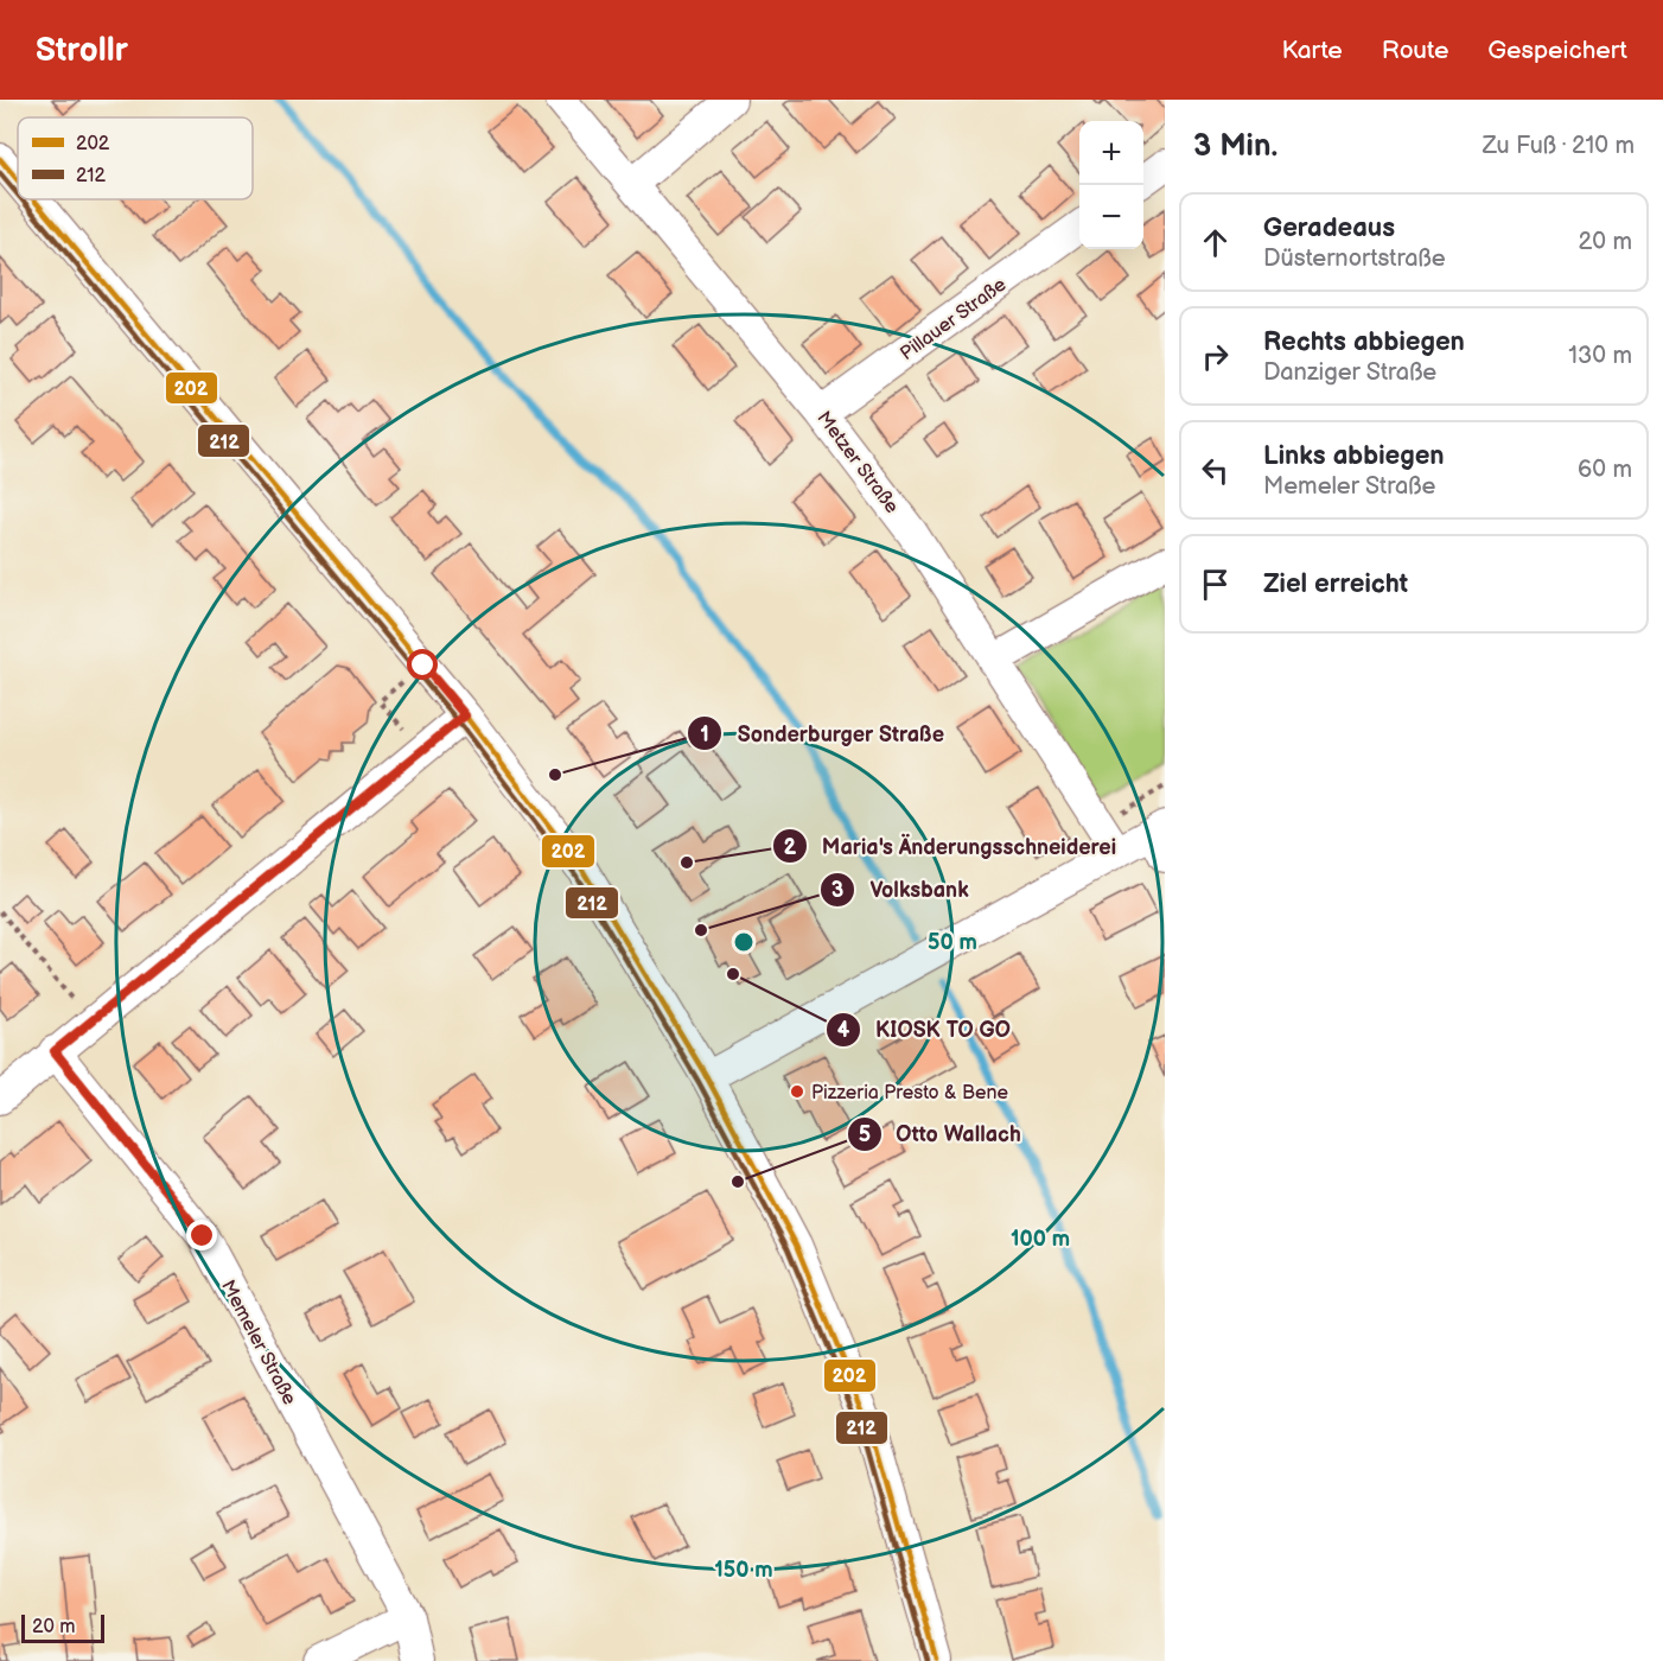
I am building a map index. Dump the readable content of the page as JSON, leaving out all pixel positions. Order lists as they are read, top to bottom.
{
  "streets": {
    "street": ["Pillauer Straße", "Metzer Straße", "Memeler Straße"]
  },
  "crossings": [
    ["Pillauer Straße", "Metzer Straße"]
  ],
  "places": [
    "Sonderburger Straße",
    "Maria's Änderungsschneiderei",
    "Volksbank",
    "KIOSK TO GO",
    "Pizzeria Presto & Bene",
    "Otto Wallach"
  ],
  "lines": ["transit line 202", "transit line 212"],
  "legend": ["202", "212"],
  "scale_bar": "20 m",
  "page": {
    "header": "Strollr",
    "nav": ["Karte", "Route", "Gespeichert"],
    "heading": ["3 Min.", "Zu Fuß · 210 m"],
    "map_buttons": ["+", "−"],
    "list": [
      ["Geradeaus", "Düsternortstraße", "20 m"],
      ["Rechts abbiegen", "Danziger Straße", "130 m"],
      ["Links abbiegen", "Memeler Straße", "60 m"],
      "Ziel erreicht"
    ],
    "scale": "20 m"
  },
  "rings": ["50 m", "100 m", "150 m"]
}
